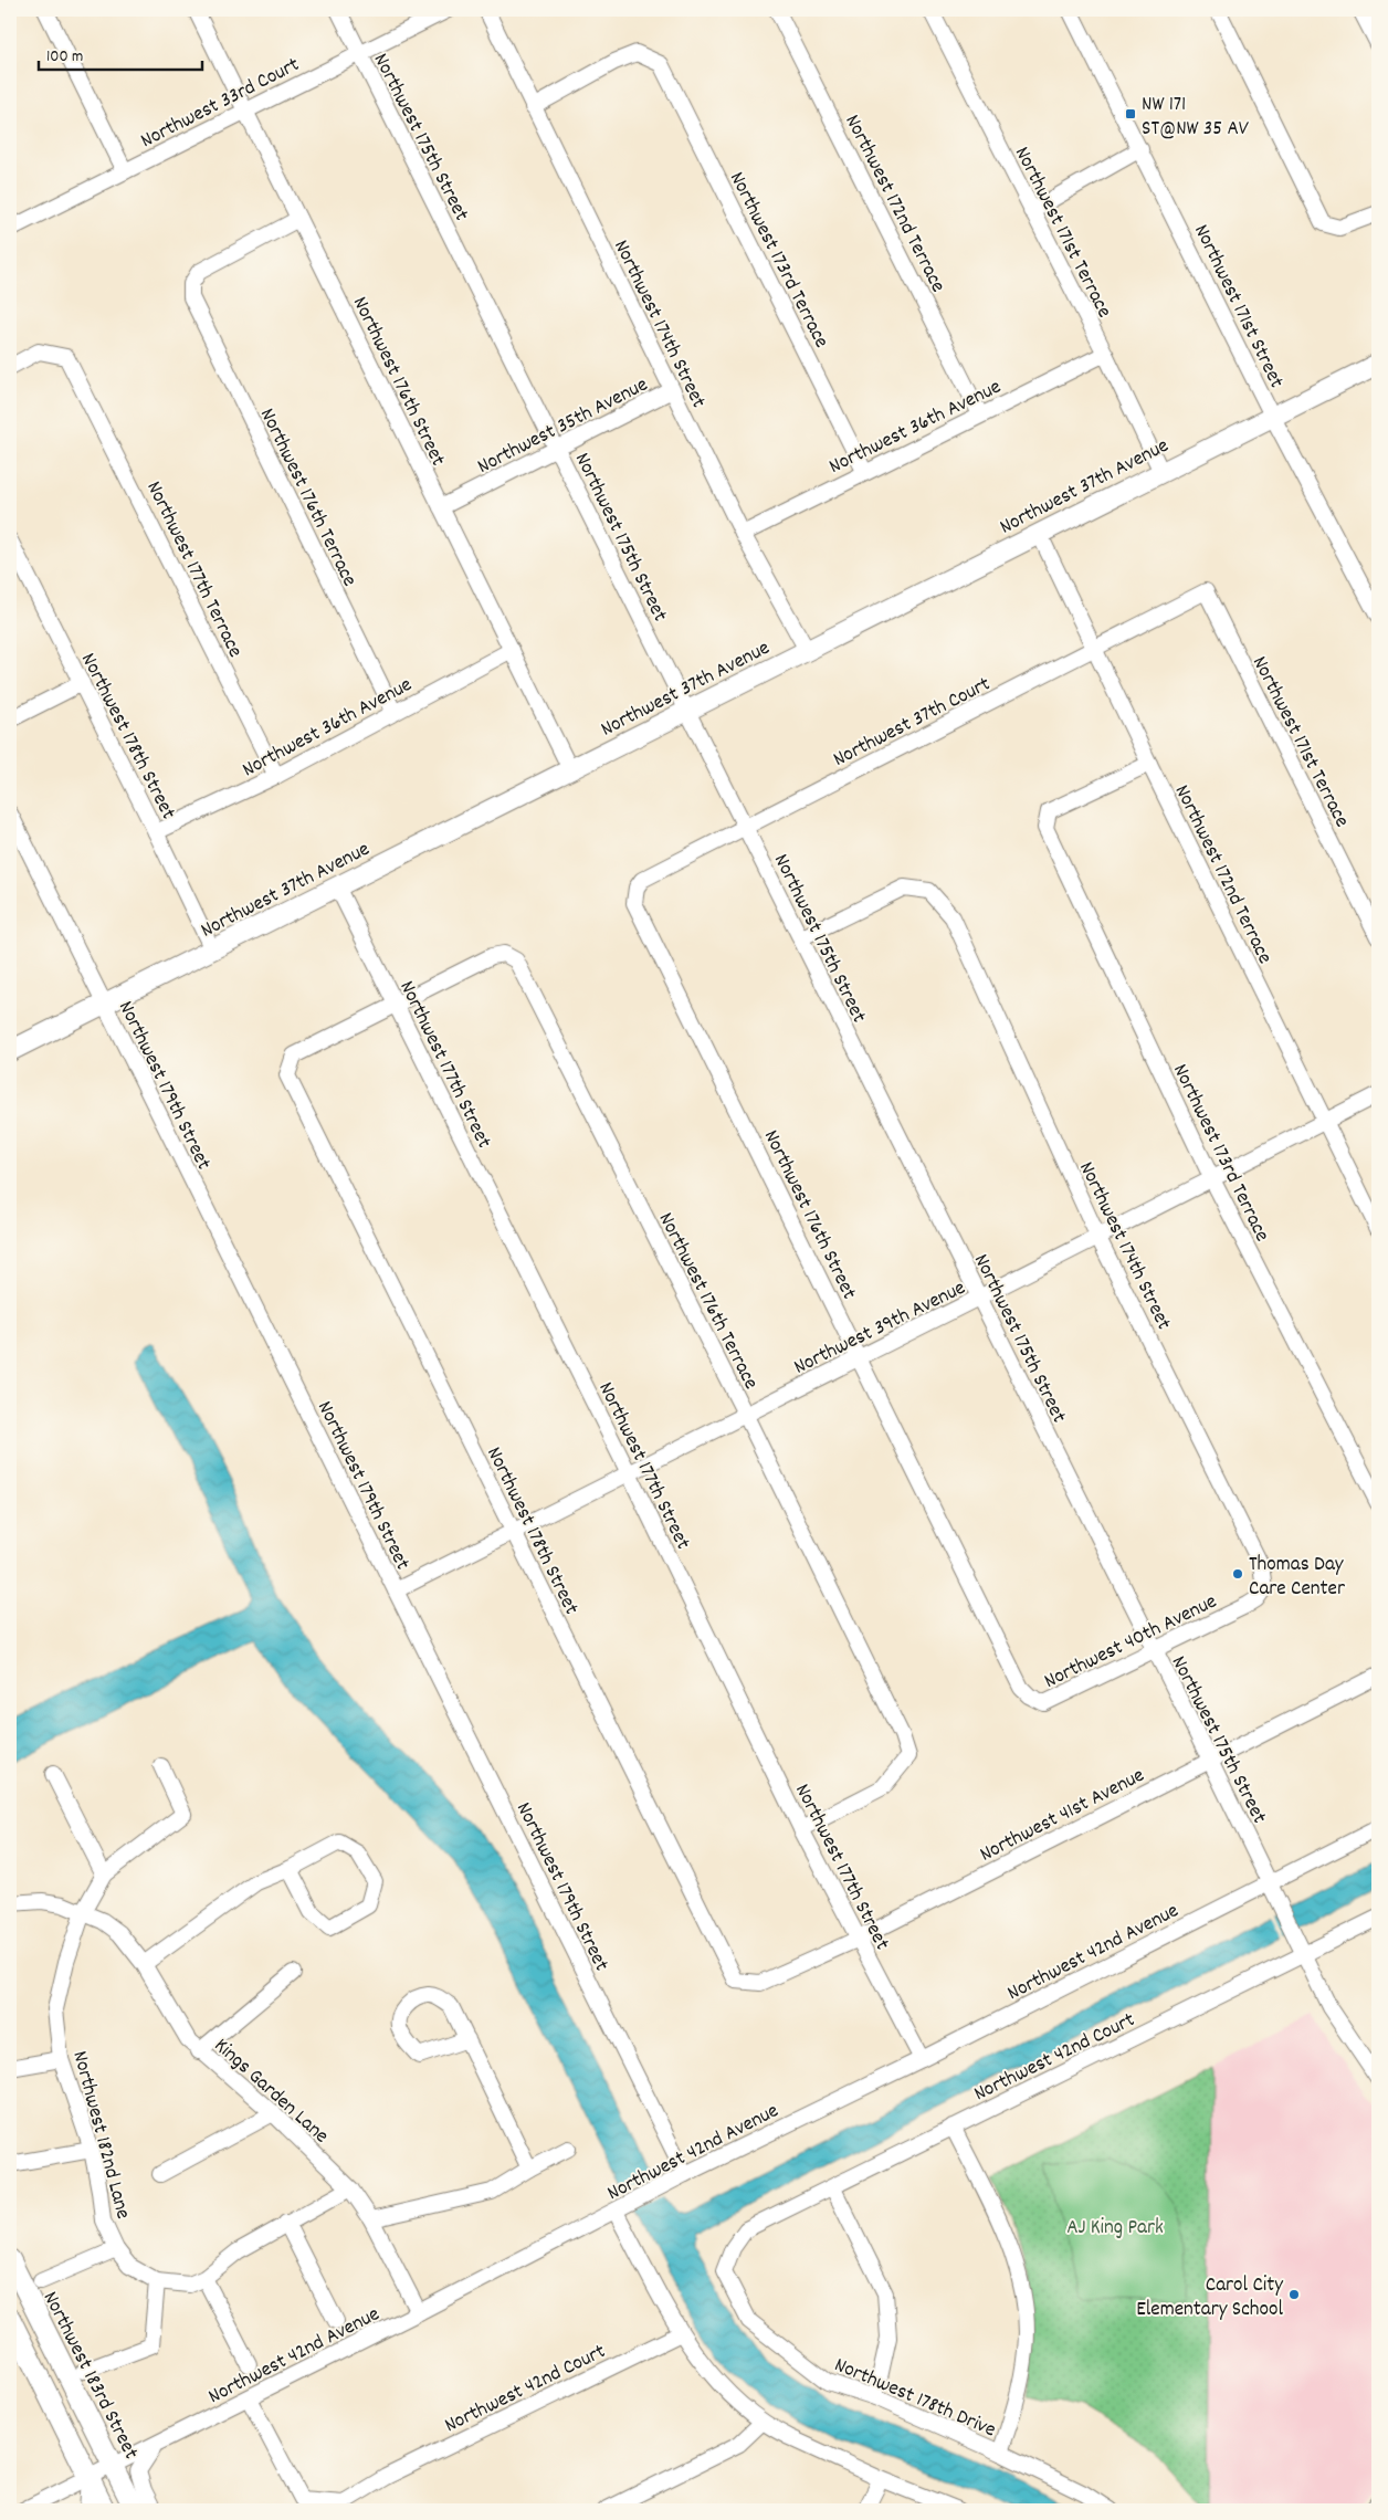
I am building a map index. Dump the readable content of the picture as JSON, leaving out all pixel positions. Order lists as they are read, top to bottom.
{
  "streets": {
    "main road": ["Northwest 37th Avenue", "Northwest 183rd Street"],
    "street": [
      "Northwest 33rd Court",
      "Northwest 175th Street",
      "Northwest 172nd Terrace",
      "Northwest 171st Terrace",
      "Northwest 173rd Terrace",
      "Northwest 171st Street",
      "Northwest 174th Street",
      "Northwest 176th Street",
      "Northwest 35th Avenue",
      "Northwest 36th Avenue",
      "Northwest 176th Terrace",
      "Northwest 177th Terrace",
      "Northwest 37th Court",
      "Northwest 178th Street",
      "Northwest 177th Street",
      "Northwest 179th Street",
      "Northwest 39th Avenue",
      "Northwest 40th Avenue",
      "Northwest 41st Avenue",
      "Northwest 42nd Avenue",
      "Northwest 42nd Court",
      "Kings Garden Lane",
      "Northwest 182nd Lane",
      "Northwest 178th Drive"
    ]
  },
  "crossings": [
    ["Northwest 33rd Court", "Northwest 175th Street"],
    ["Northwest 33rd Court", "Northwest 176th Street"],
    ["Northwest 175th Street", "Northwest 174th Street"],
    ["Northwest 175th Street", "Northwest 35th Avenue"],
    ["Northwest 175th Street", "Northwest 37th Avenue"],
    ["Northwest 175th Street", "Northwest 37th Court"],
    ["Northwest 175th Street", "Northwest 39th Avenue"],
    ["Northwest 175th Street", "Northwest 40th Avenue"],
    ["Northwest 175th Street", "Northwest 41st Avenue"],
    ["Northwest 175th Street", "Northwest 42nd Avenue"],
    ["Northwest 175th Street", "Northwest 42nd Court"],
    ["Northwest 172nd Terrace", "Northwest 173rd Terrace"],
    ["Northwest 172nd Terrace", "Northwest 36th Avenue"],
    ["Northwest 172nd Terrace", "Northwest 37th Avenue"],
    ["Northwest 172nd Terrace", "Northwest 37th Court"],
    ["Northwest 172nd Terrace", "Northwest 39th Avenue"],
    ["Northwest 171st Terrace", "Northwest 36th Avenue"],
    ["Northwest 171st Terrace", "Northwest 37th Avenue"],
    ["Northwest 171st Terrace", "Northwest 37th Court"],
    ["Northwest 173rd Terrace", "Northwest 174th Street"],
    ["Northwest 173rd Terrace", "Northwest 36th Avenue"],
    ["Northwest 173rd Terrace", "Northwest 39th Avenue"],
    ["Northwest 171st Street", "Northwest 37th Avenue"],
    ["Northwest 174th Street", "Northwest 35th Avenue"],
    ["Northwest 174th Street", "Northwest 36th Avenue"],
    ["Northwest 174th Street", "Northwest 37th Avenue"],
    ["Northwest 174th Street", "Northwest 39th Avenue"],
    ["Northwest 174th Street", "Northwest 40th Avenue"],
    ["Northwest 176th Street", "Northwest 35th Avenue"],
    ["Northwest 176th Street", "Northwest 36th Avenue"],
    ["Northwest 176th Street", "Northwest 37th Avenue"],
    ["Northwest 176th Street", "Northwest 176th Terrace"],
    ["Northwest 176th Street", "Northwest 37th Court"],
    ["Northwest 176th Street", "Northwest 39th Avenue"],
    ["Northwest 176th Street", "Northwest 40th Avenue"],
    ["Northwest 36th Avenue", "Northwest 176th Terrace"],
    ["Northwest 36th Avenue", "Northwest 177th Terrace"],
    ["Northwest 36th Avenue", "Northwest 178th Street"],
    ["Northwest 37th Avenue", "Northwest 178th Street"],
    ["Northwest 37th Avenue", "Northwest 177th Street"],
    ["Northwest 37th Avenue", "Northwest 179th Street"],
    ["Northwest 176th Terrace", "Northwest 178th Street"],
    ["Northwest 176th Terrace", "Northwest 177th Street"],
    ["Northwest 176th Terrace", "Northwest 39th Avenue"],
    ["Northwest 178th Street", "Northwest 177th Street"],
    ["Northwest 178th Street", "Northwest 39th Avenue"],
    ["Northwest 178th Street", "Northwest 41st Avenue"],
    ["Northwest 177th Street", "Northwest 39th Avenue"],
    ["Northwest 177th Street", "Northwest 41st Avenue"],
    ["Northwest 177th Street", "Northwest 42nd Avenue"],
    ["Northwest 179th Street", "Northwest 39th Avenue"],
    ["Northwest 179th Street", "Northwest 42nd Avenue"],
    ["Northwest 42nd Avenue", "Northwest 42nd Court"],
    ["Northwest 42nd Avenue", "Kings Garden Lane"],
    ["Northwest 42nd Avenue", "Northwest 183rd Street"],
    ["Northwest 42nd Court", "Northwest 178th Drive"],
    ["Kings Garden Lane", "Northwest 182nd Lane"]
  ],
  "parks": ["AJ King Park"],
  "places": {
    "transit": ["NW 171 ST@NW 35 AV"],
    "other": ["Thomas Day Care Center", "Carol City Elementary School"]
  },
  "scale_bar": "100 m"
}
